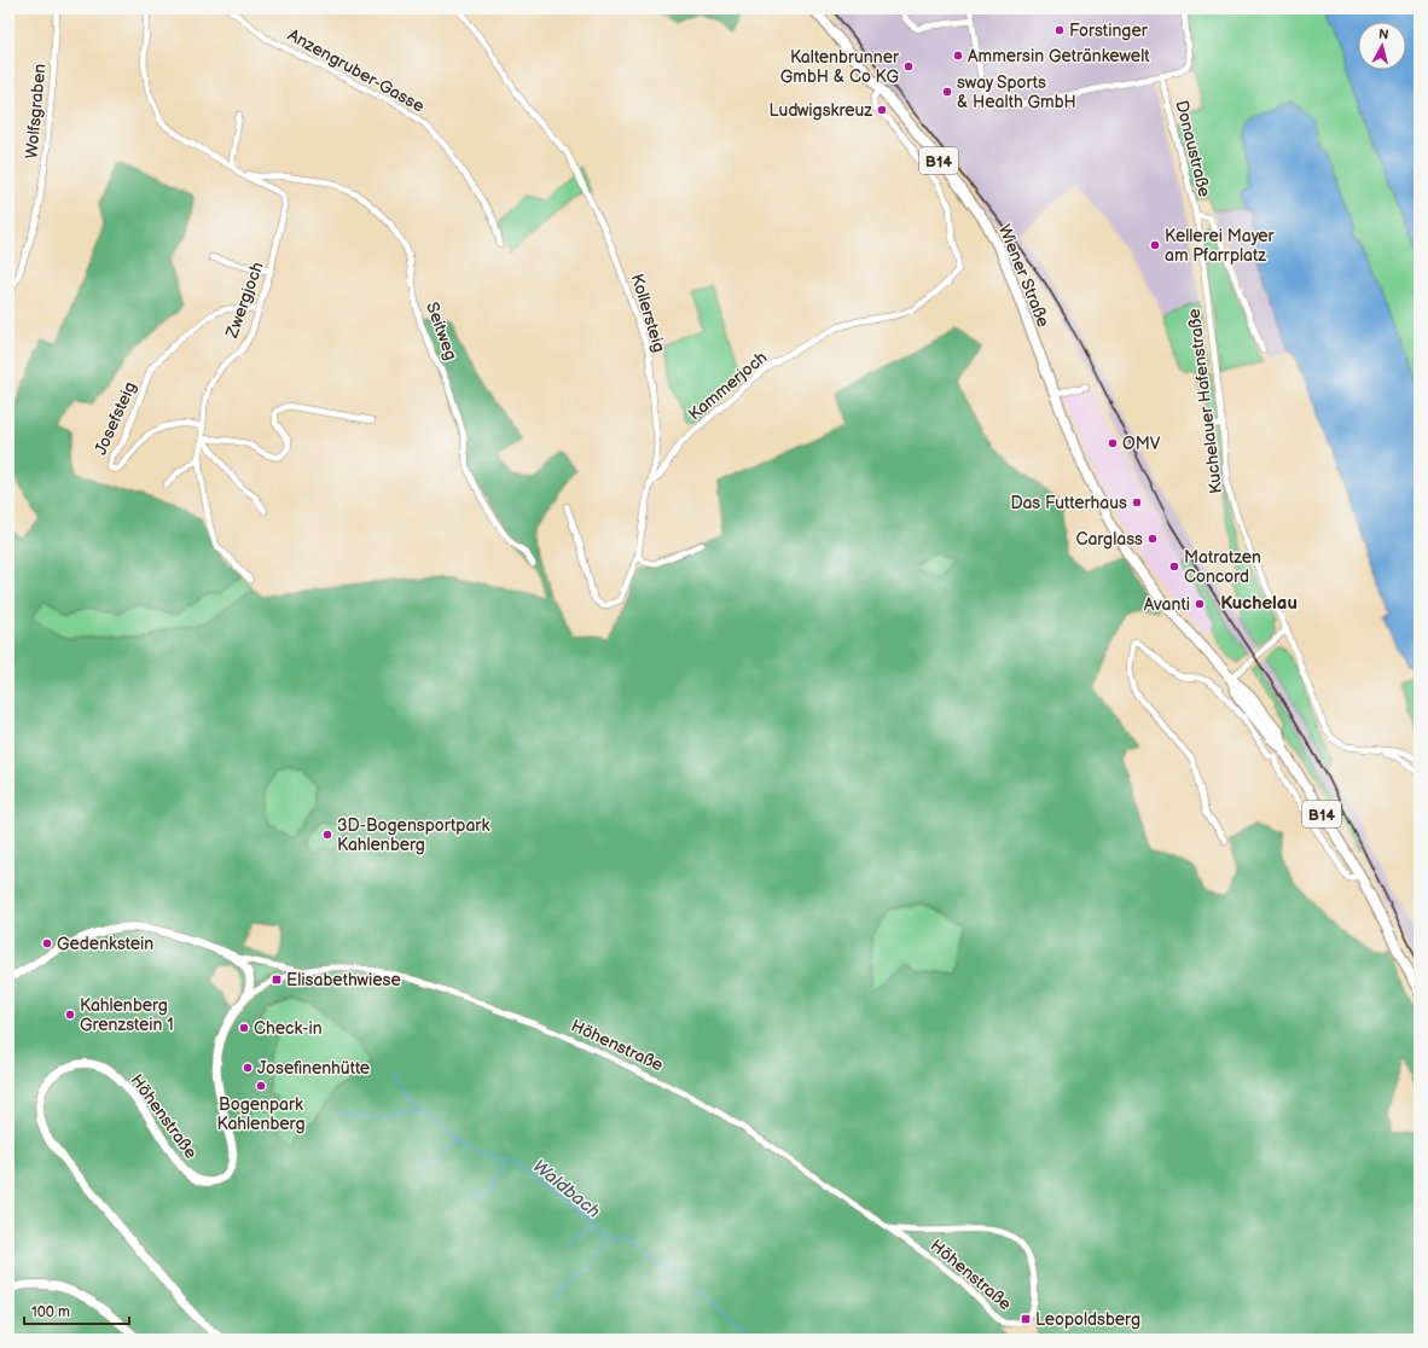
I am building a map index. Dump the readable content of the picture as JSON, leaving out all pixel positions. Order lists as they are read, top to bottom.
{
  "streets": {
    "main road": ["B14", "Wiener Straße"],
    "street": [
      "Anzengruber-Gasse",
      "Wolfsgraben",
      "Donaustraße",
      "Zwergjoch",
      "Kollersteig",
      "Seitweg",
      "Kammerjoch",
      "Kuchelauer Hafenstraße",
      "Josefsteig",
      "Höhenstraße"
    ]
  },
  "crossings": [
    ["Donaustraße", "Kuchelauer Hafenstraße"],
    ["B14", "Wiener Straße"],
    ["Wiener Straße", "Kammerjoch"],
    ["Zwergjoch", "Seitweg"],
    ["Zwergjoch", "Josefsteig"],
    ["Kollersteig", "Kammerjoch"]
  ],
  "districts": ["Kuchelau"],
  "water": ["Waldbach"],
  "places": {
    "other": [
      "Forstinger",
      "Ammersin Getränkewelt",
      "Kaltenbrunner GmbH & Co KG",
      "sway Sports & Health GmbH",
      "Ludwigskreuz",
      "Kellerei Mayer am Pfarrplatz",
      "OMV",
      "Das Futterhaus",
      "Carglass",
      "Matratzen Concord",
      "Avanti",
      "3D-Bogensportpark Kahlenberg",
      "Gedenkstein",
      "Kahlenberg Grenzstein 1",
      "Check-in",
      "Josefinenhütte",
      "Bogenpark Kahlenberg"
    ],
    "transit": ["Elisabethwiese", "Leopoldsberg"]
  },
  "scale_bar": "100 m",
  "north": "top"
}
